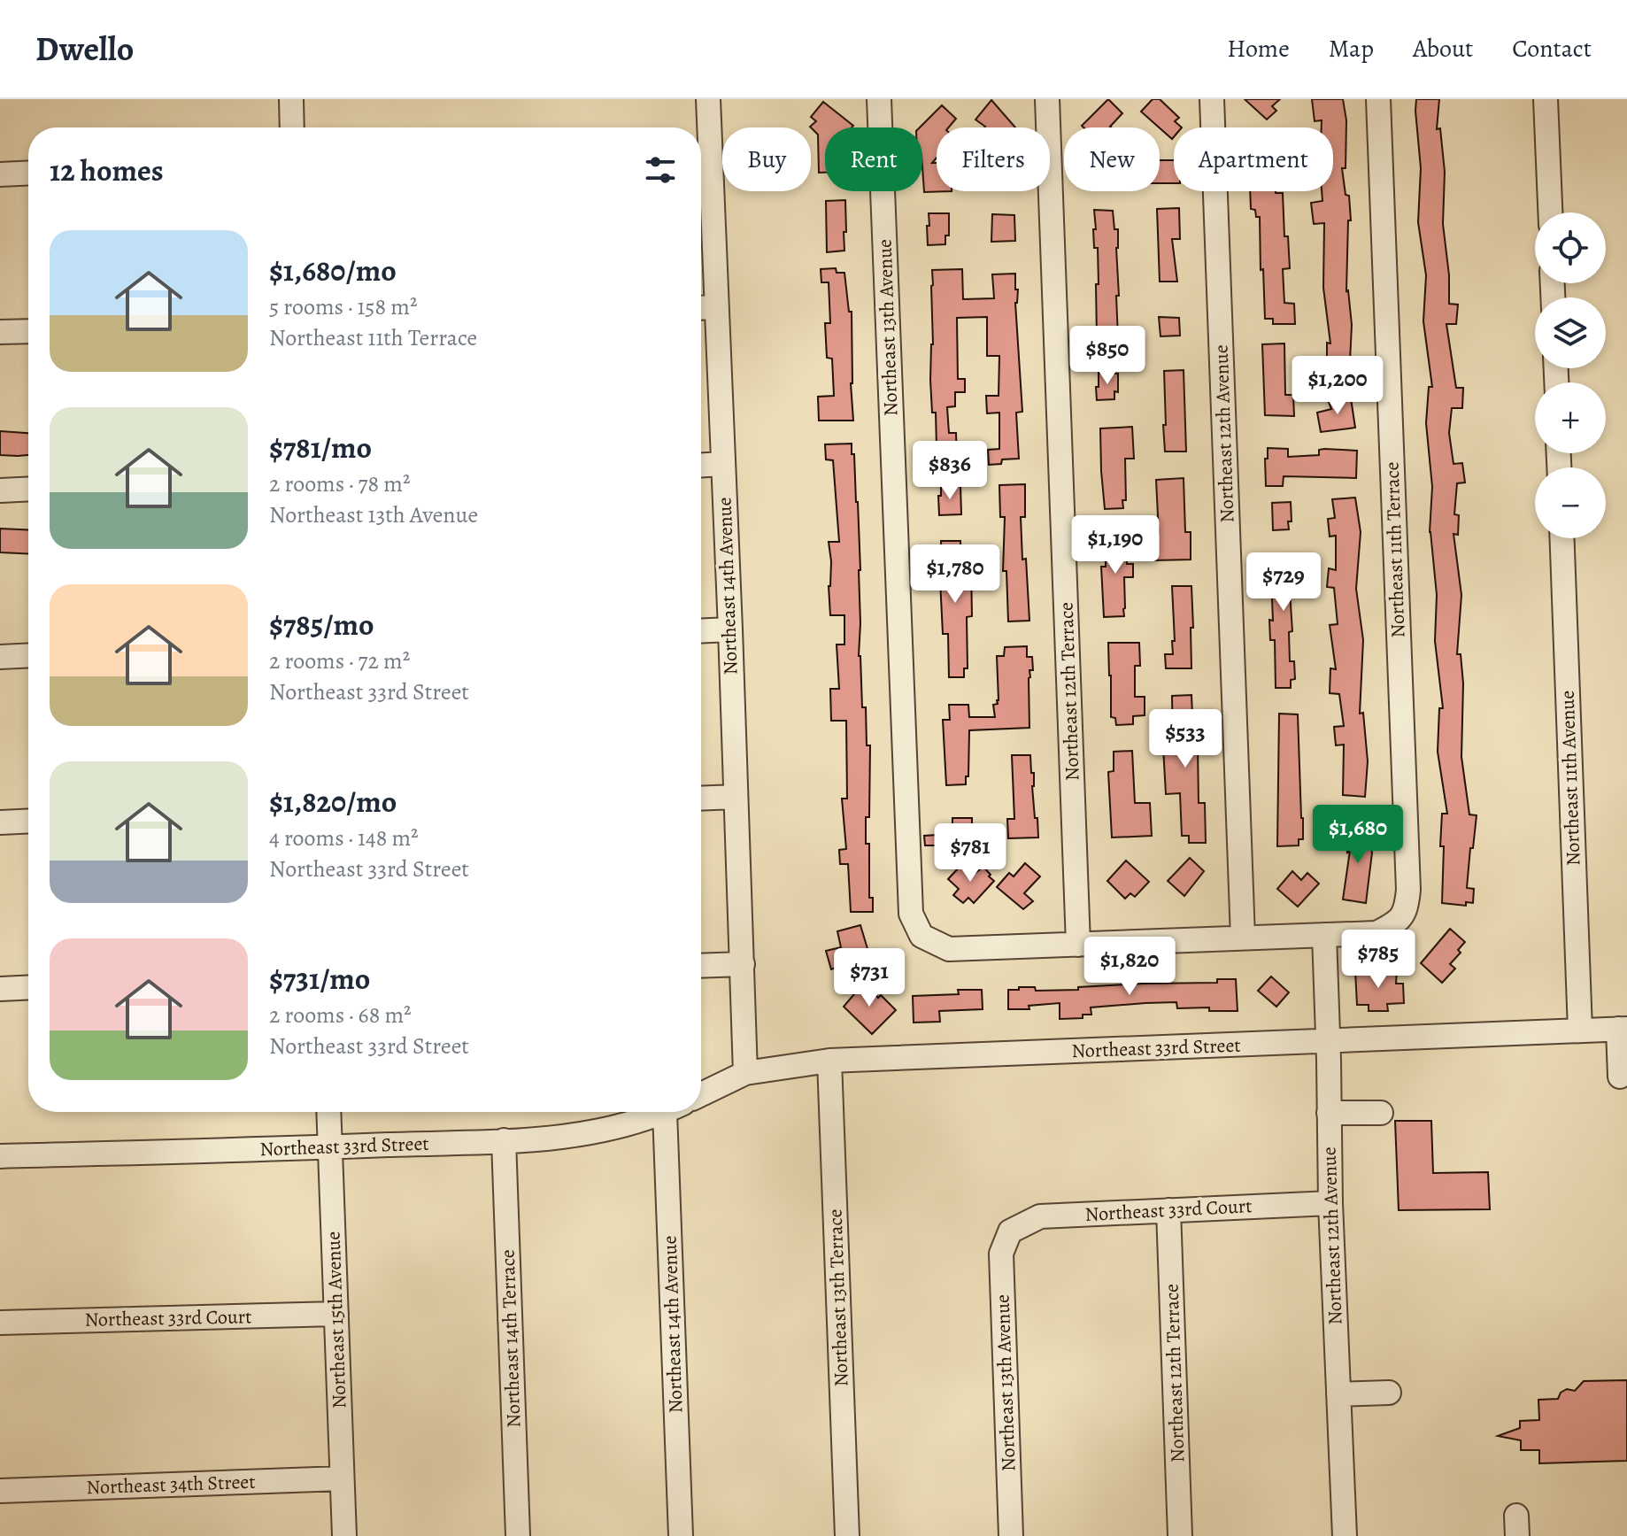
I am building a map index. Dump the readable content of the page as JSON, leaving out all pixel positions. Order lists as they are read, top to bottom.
{
  "streets": {
    "street": [
      "Northeast 13th Avenue",
      "Northeast 12th Avenue",
      "Northeast 11th Terrace",
      "Northeast 14th Avenue",
      "Northeast 12th Terrace",
      "Northeast 11th Avenue",
      "Northeast 33rd Street",
      "Northeast 33rd Court",
      "Northeast 13th Terrace",
      "Northeast 15th Avenue",
      "Northeast 14th Terrace",
      "Northeast 34th Street"
    ]
  },
  "crossings": [
    ["Northeast 13th Avenue", "Northeast 11th Terrace"],
    ["Northeast 13th Avenue", "Northeast 33rd Court"],
    ["Northeast 12th Avenue", "Northeast 11th Terrace"],
    ["Northeast 12th Avenue", "Northeast 33rd Street"],
    ["Northeast 12th Avenue", "Northeast 33rd Court"],
    ["Northeast 11th Terrace", "Northeast 12th Terrace"],
    ["Northeast 14th Avenue", "Northeast 33rd Street"],
    ["Northeast 12th Terrace", "Northeast 33rd Court"],
    ["Northeast 11th Avenue", "Northeast 33rd Street"],
    ["Northeast 33rd Street", "Northeast 13th Terrace"],
    ["Northeast 33rd Street", "Northeast 15th Avenue"],
    ["Northeast 33rd Street", "Northeast 14th Terrace"],
    ["Northeast 33rd Court", "Northeast 15th Avenue"],
    ["Northeast 15th Avenue", "Northeast 34th Street"]
  ],
  "page": {
    "header": "Dwello",
    "nav": [
      "Home",
      "Map",
      "About",
      "Contact"
    ],
    "chip": [
      "Buy",
      "Rent",
      "Filters",
      "New",
      "Apartment"
    ],
    "heading": "12 homes",
    "map_buttons": ["+", "−"],
    "list": [
      {
        "name": "$1,680/mo",
        "note": "5 rooms · 158 m² · Northeast 11th Terrace"
      },
      {
        "name": "$781/mo",
        "note": "2 rooms · 78 m² · Northeast 13th Avenue"
      },
      {
        "name": "$785/mo",
        "note": "2 rooms · 72 m² · Northeast 33rd Street"
      },
      {
        "name": "$1,820/mo",
        "note": "4 rooms · 148 m² · Northeast 33rd Street"
      },
      {
        "name": "$731/mo",
        "note": "2 rooms · 68 m² · Northeast 33rd Street"
      }
    ],
    "price": [
      "$850",
      "$1,200",
      "$836",
      "$1,190",
      "$1,780",
      "$729",
      "$533",
      "$1,680",
      "$781",
      "$785",
      "$1,820",
      "$731"
    ]
  }
}
